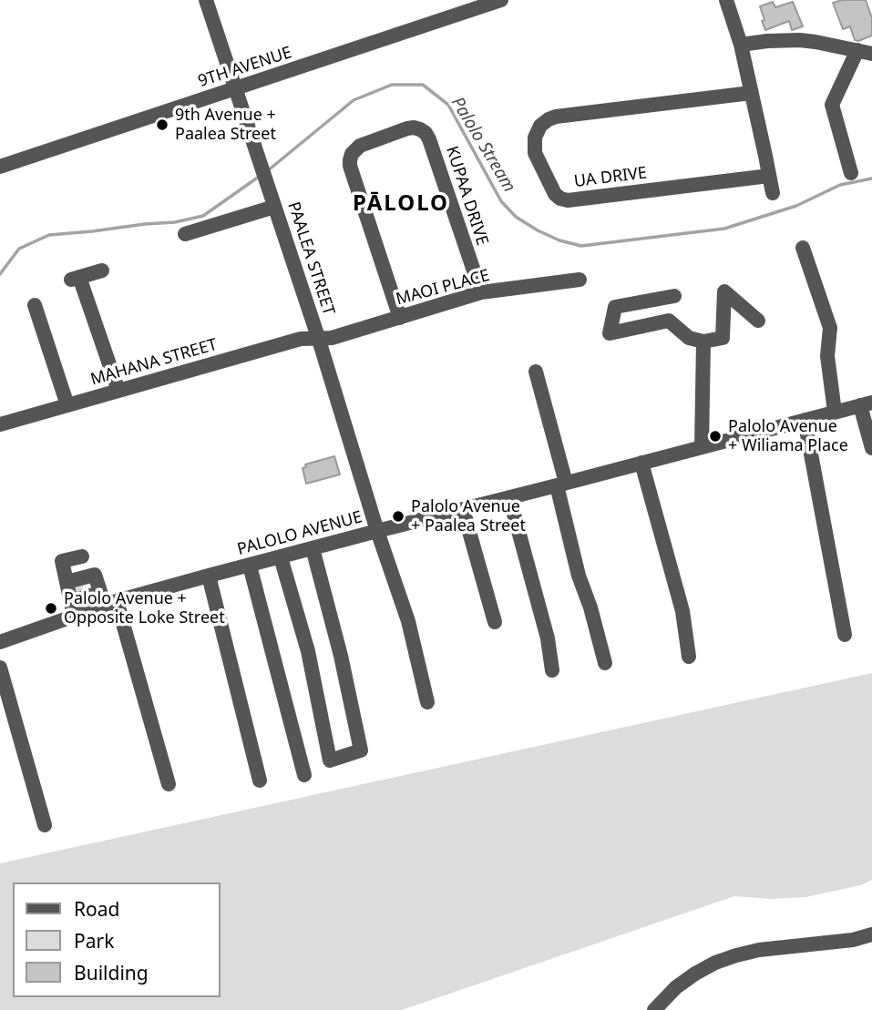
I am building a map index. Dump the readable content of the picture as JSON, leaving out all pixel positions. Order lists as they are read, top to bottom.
{
  "streets": {
    "street": [
      "9TH AVENUE",
      "UA DRIVE",
      "KUPAA DRIVE",
      "PAALEA STREET",
      "MAOI PLACE",
      "MAHANA STREET",
      "PALOLO AVENUE"
    ]
  },
  "crossings": [
    ["9TH AVENUE", "PAALEA STREET"],
    ["KUPAA DRIVE", "MAOI PLACE"],
    ["PAALEA STREET", "MAOI PLACE"],
    ["PAALEA STREET", "MAHANA STREET"],
    ["PAALEA STREET", "PALOLO AVENUE"],
    ["MAOI PLACE", "MAHANA STREET"]
  ],
  "districts": ["PĀLOLO"],
  "water": ["Palolo Stream"],
  "places": [
    "9th Avenue + Paalea Street",
    "Palolo Avenue + Wiliama Place",
    "Palolo Avenue + Paalea Street",
    "Palolo Avenue + Opposite Loke Street"
  ],
  "legend": ["Road", "Park", "Building"]
}
